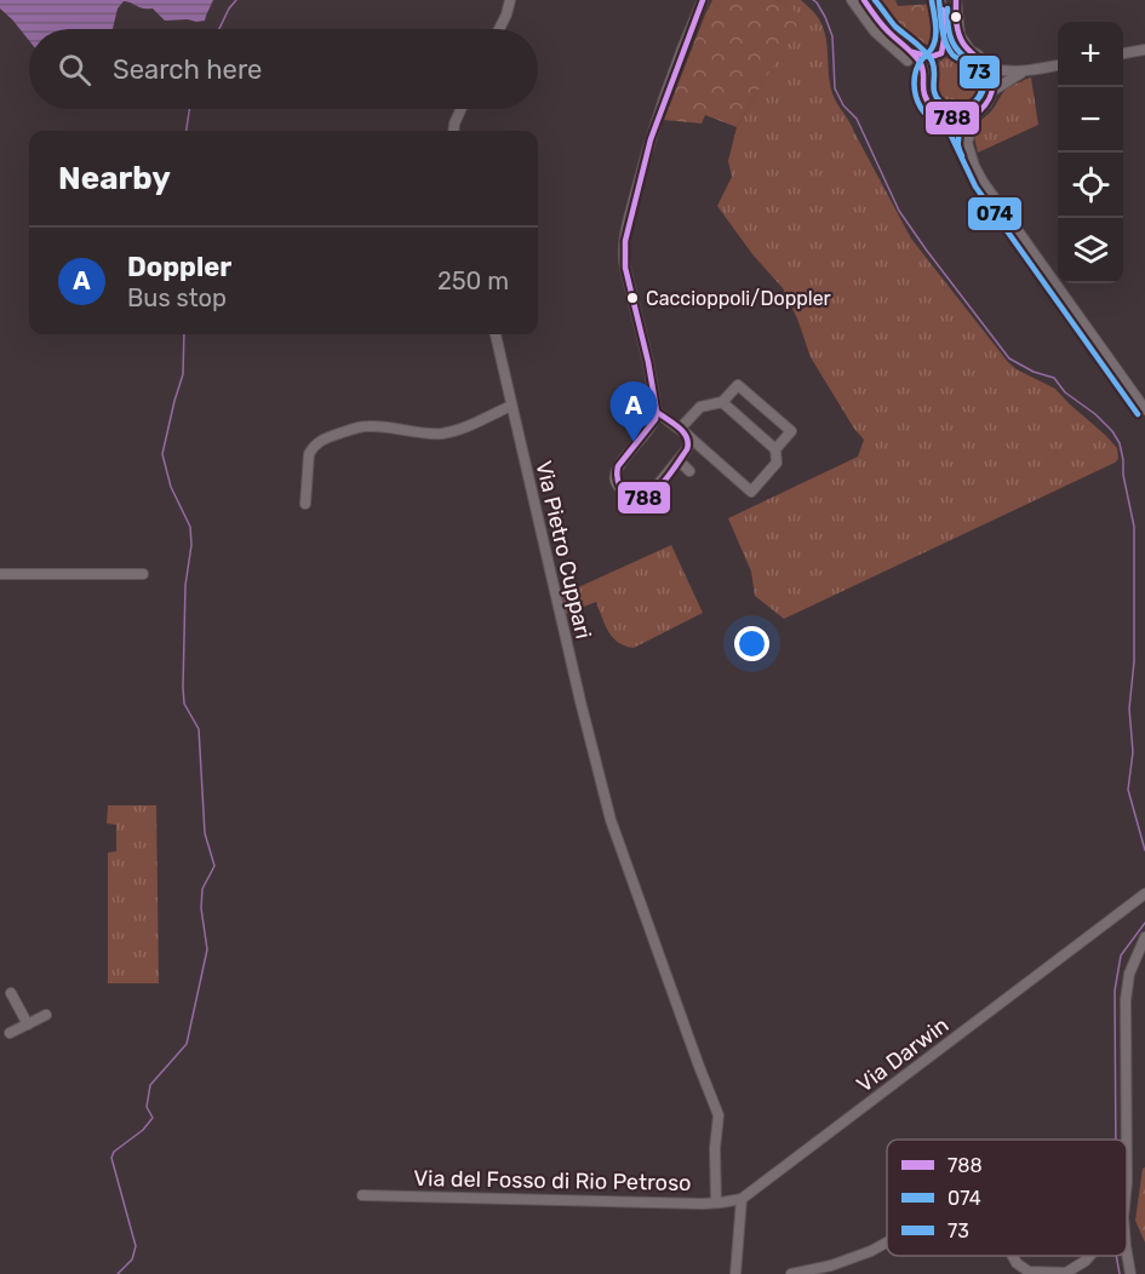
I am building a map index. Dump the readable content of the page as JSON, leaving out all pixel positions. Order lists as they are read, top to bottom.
{
  "streets": {
    "street": ["Via Pietro Cuppari", "Via Darwin", "Via del Fosso di Rio Petroso"]
  },
  "crossings": [
    ["Via Pietro Cuppari", "Via del Fosso di Rio Petroso"],
    ["Via Darwin", "Via del Fosso di Rio Petroso"]
  ],
  "places": ["Caccioppoli/Doppler"],
  "lines": ["transit line 788", "transit line 73", "transit line 074"],
  "legend": ["788", "074", "73"],
  "page": {
    "map_buttons": ["+", "−"],
    "search": "Search here",
    "heading": "Nearby",
    "list": [
      {
        "mark": "A",
        "name": "Doppler",
        "note": "Bus stop",
        "value": "250 m"
      }
    ],
    "pins": "A"
  }
}
